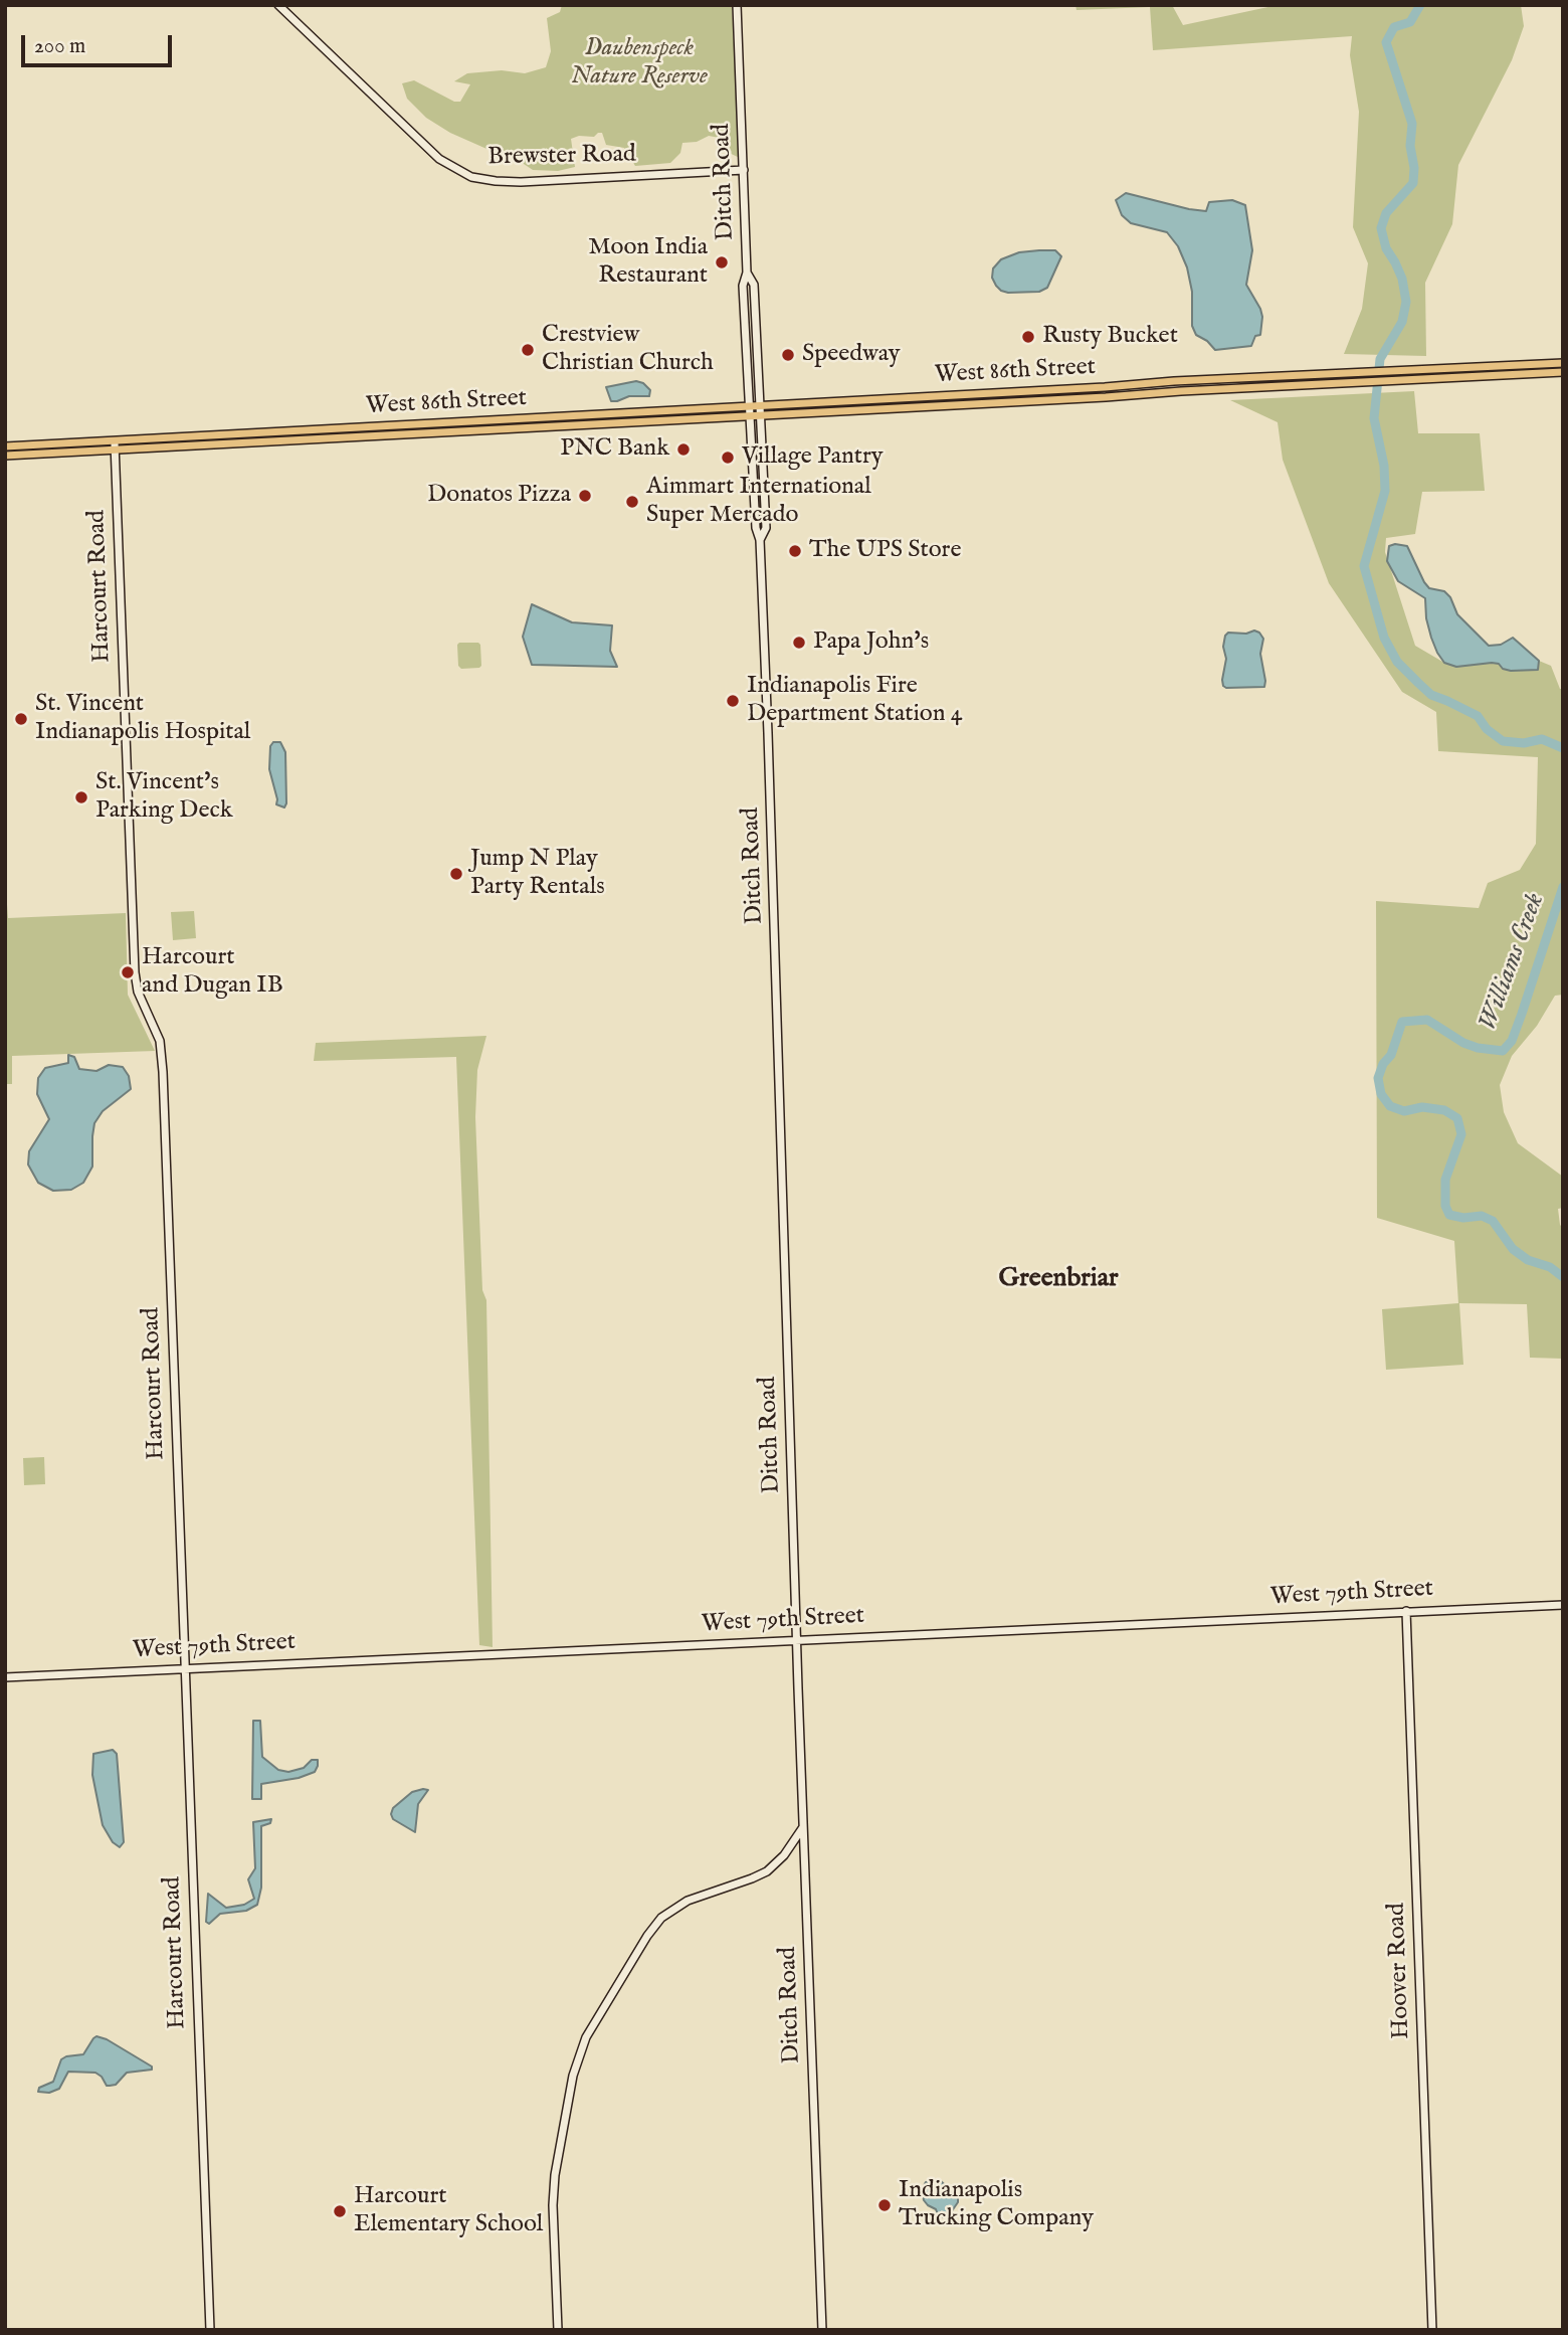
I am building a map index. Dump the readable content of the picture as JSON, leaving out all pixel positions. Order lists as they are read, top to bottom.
{
  "streets": {
    "main road": [
      "Brewster Road",
      "Ditch Road",
      "West 86th Street",
      "Harcourt Road",
      "West 79th Street",
      "Hoover Road"
    ]
  },
  "crossings": [
    ["Brewster Road", "Ditch Road"],
    ["Ditch Road", "West 86th Street"],
    ["Ditch Road", "West 79th Street"],
    ["West 86th Street", "Harcourt Road"],
    ["Harcourt Road", "West 79th Street"],
    ["West 79th Street", "Hoover Road"]
  ],
  "districts": ["Greenbriar"],
  "water": ["Williams Creek"],
  "parks": ["Daubenspeck Nature Reserve"],
  "places": [
    "Moon India Restaurant",
    "Rusty Bucket",
    "Crestview Christian Church",
    "Speedway",
    "PNC Bank",
    "Village Pantry",
    "Donatos Pizza",
    "Aimmart International Super Mercado",
    "The UPS Store",
    "Papa John's",
    "Indianapolis Fire Department Station 4",
    "St. Vincent Indianapolis Hospital",
    "St. Vincent's Parking Deck",
    "Jump N Play Party Rentals",
    "Harcourt and Dugan IB",
    "Indianapolis Trucking Company",
    "Harcourt Elementary School"
  ],
  "scale_bar": "200 m"
}
